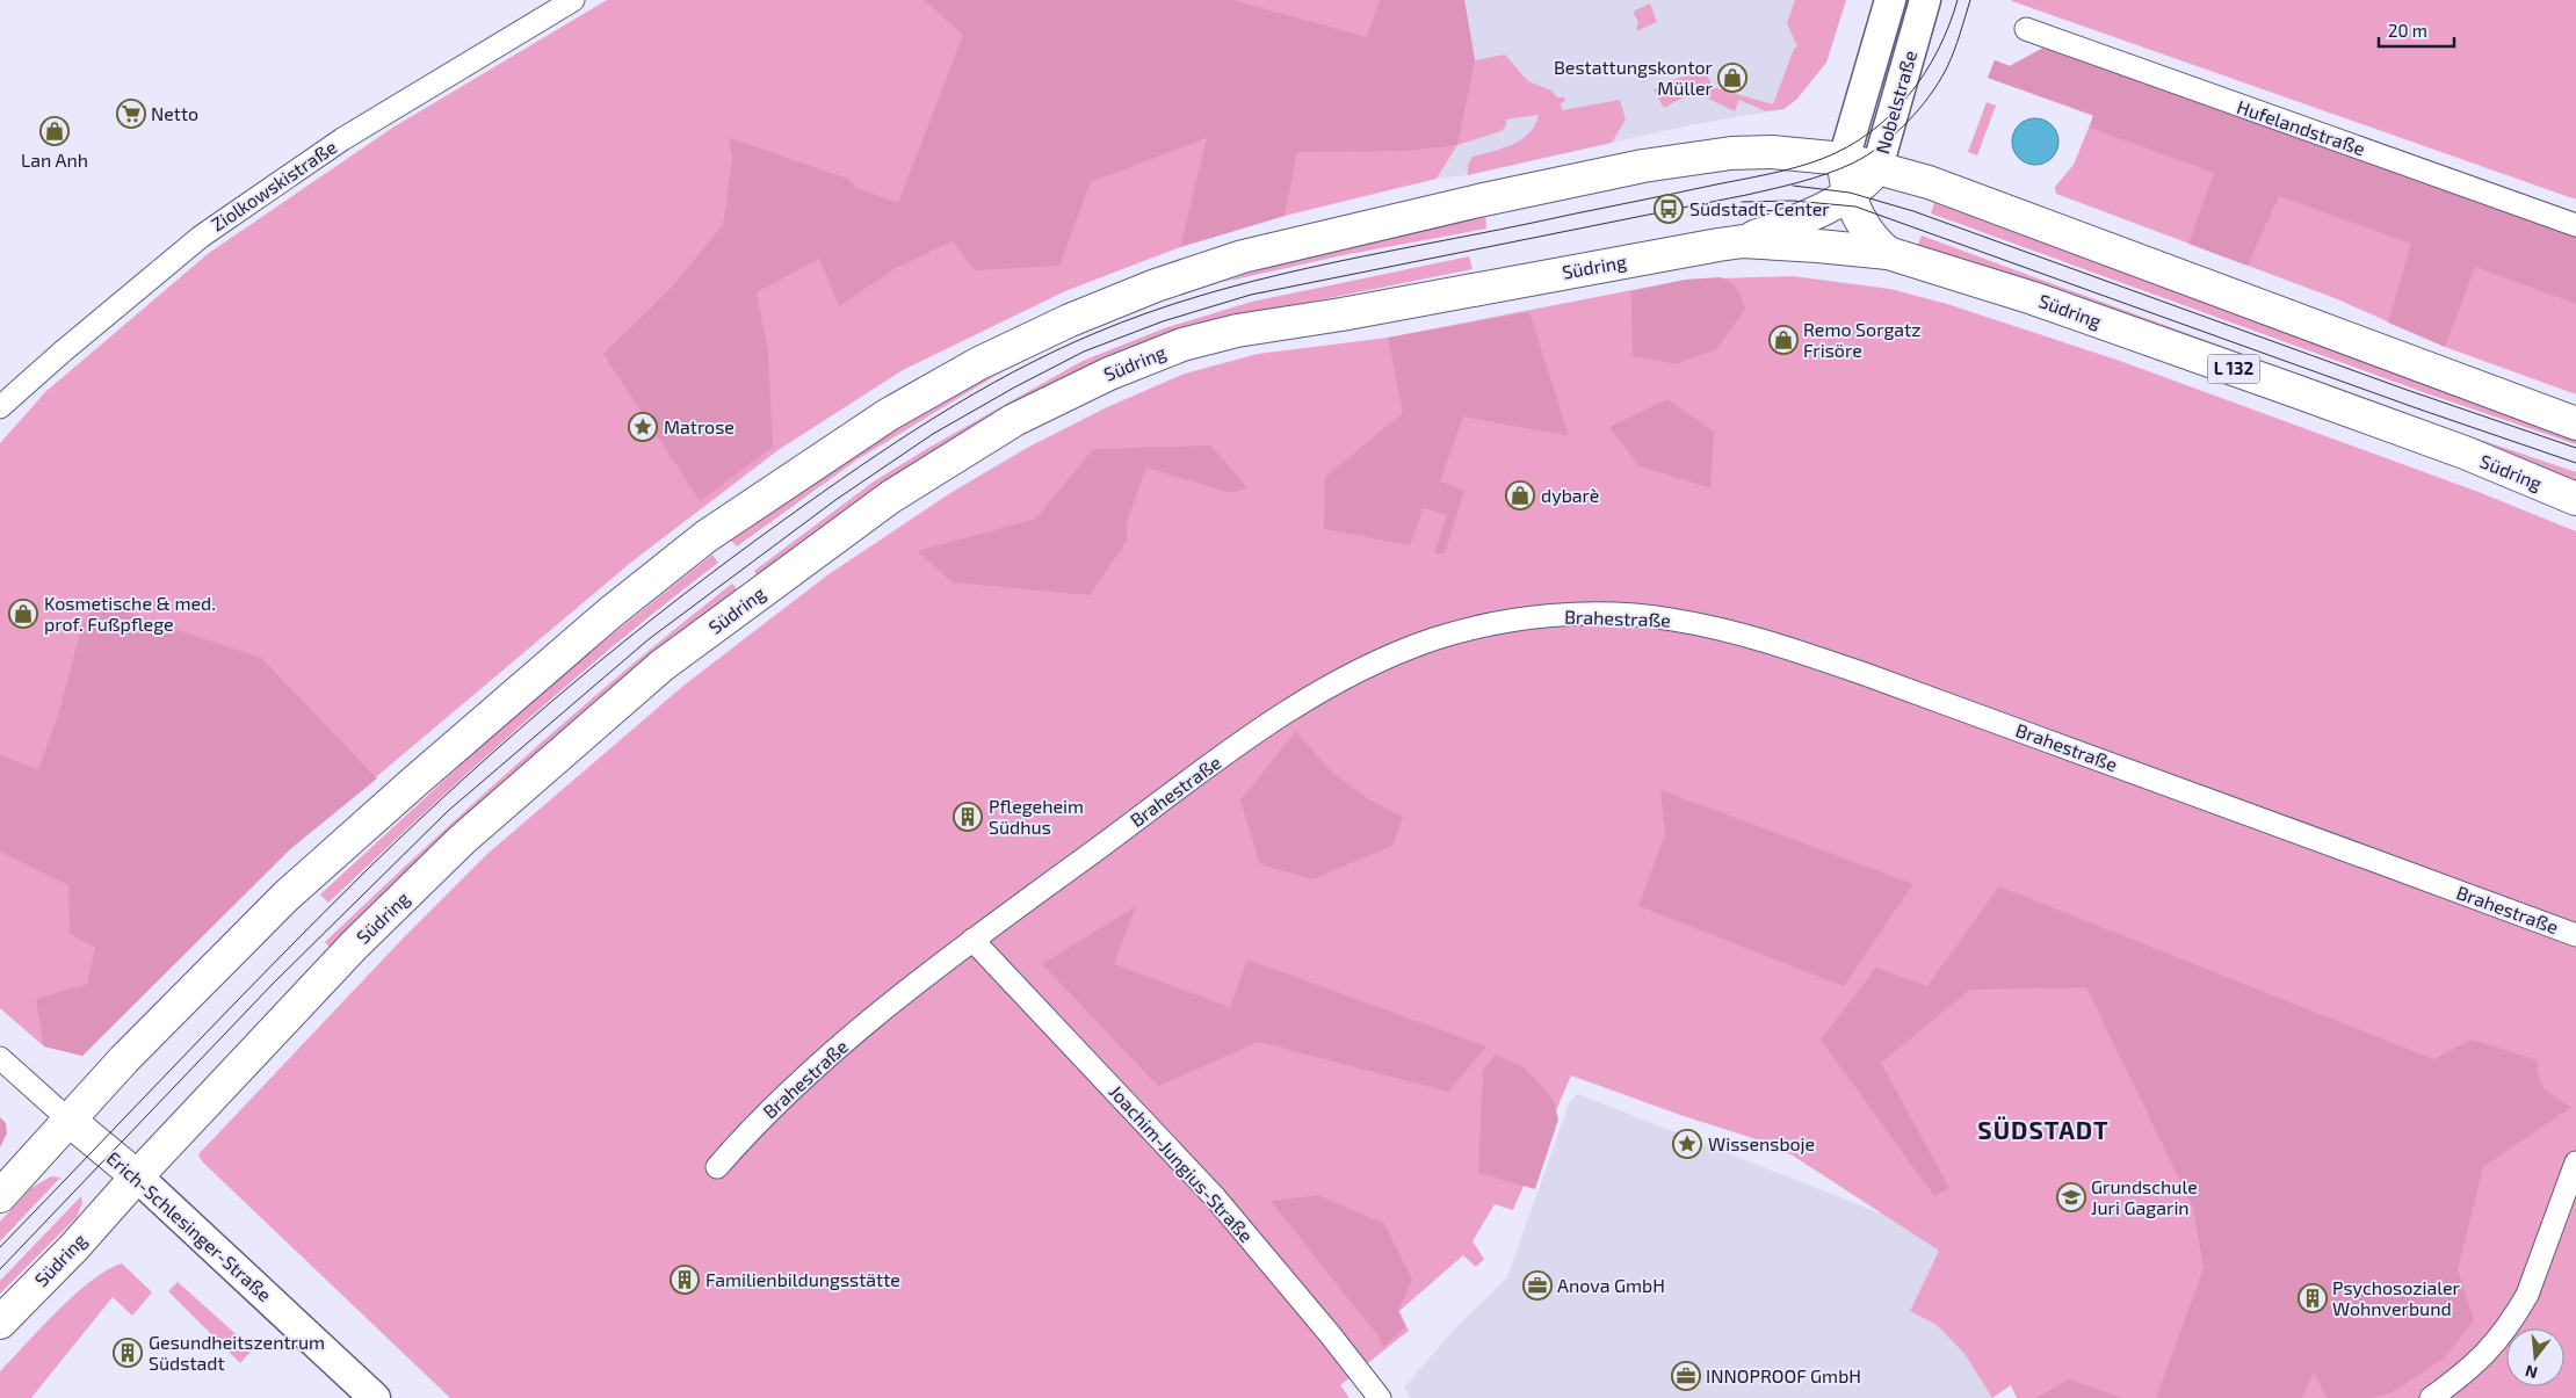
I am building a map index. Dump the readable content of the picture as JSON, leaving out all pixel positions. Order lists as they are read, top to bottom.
{
  "streets": {
    "main road": [
      "Nobelstraße",
      "Südring",
      "L 132",
      "Erich-Schlesinger-Straße"
    ],
    "street": [
      "Hufelandstraße",
      "Ziolkowskistraße",
      "Brahestraße",
      "Joachim-Jungius-Straße"
    ]
  },
  "crossings": [
    ["Nobelstraße", "Südring"],
    ["Südring", "Erich-Schlesinger-Straße"],
    ["Brahestraße", "Joachim-Jungius-Straße"]
  ],
  "districts": ["SÜDSTADT"],
  "places": {
    "shop": [
      "Bestattungskontor Müller",
      "Lan Anh",
      "Remo Sorgatz Frisöre",
      "dybarè",
      "Kosmetische & med. prof. Fußpflege"
    ],
    "supermarket": ["Netto"],
    "bus stop": ["Südstadt-Center"],
    "place": ["Matrose", "Wissensboje"],
    "building": [
      "Pflegeheim Südhus",
      "Familienbildungsstätte",
      "Psychosozialer Wohnverbund",
      "Gesundheitszentrum Südstadt"
    ],
    "school or university": ["Grundschule Juri Gagarin"],
    "office": ["Anova GmbH", "INNOPROOF GmbH"]
  },
  "scale_bar": "20 m",
  "north": "bottom"
}
